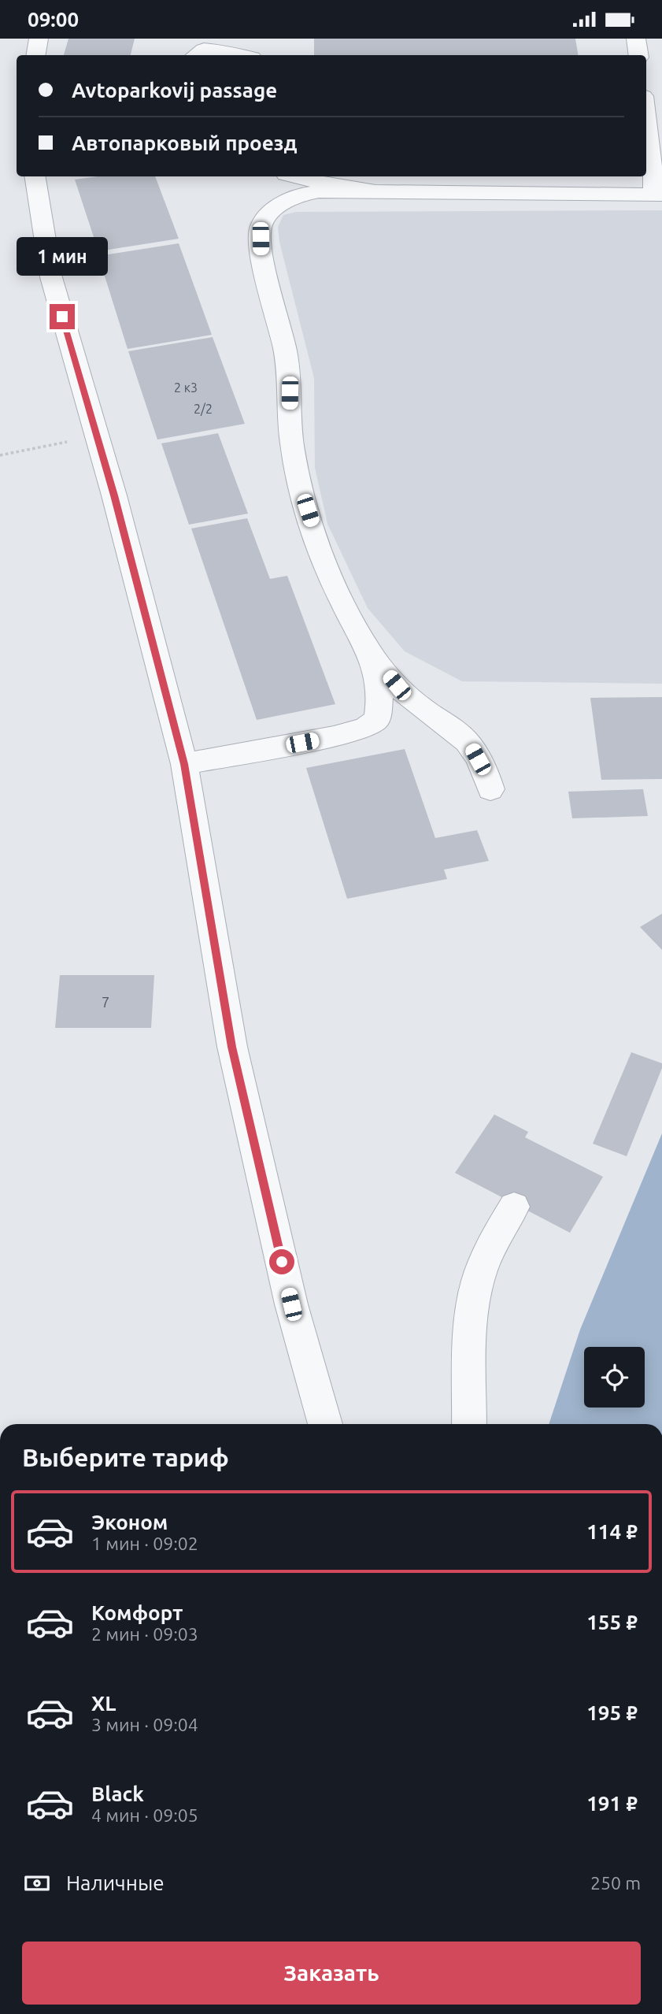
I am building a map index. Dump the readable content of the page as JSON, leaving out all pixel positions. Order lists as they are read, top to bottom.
{
  "house_numbers": ["2 к3", "2/2", "7"],
  "page": {
    "status": "09:00",
    "banner": ["Avtoparkovij passage", "Автопарковый проезд"],
    "bubble": "1 мин",
    "heading": "Выберите тариф",
    "list": [
      {
        "name": "Эконом",
        "note": "1 мин · 09:02",
        "value": "114 ₽"
      },
      {
        "name": "Комфорт",
        "note": "2 мин · 09:03",
        "value": "155 ₽"
      },
      {
        "name": "XL",
        "note": "3 мин · 09:04",
        "value": "195 ₽"
      },
      {
        "name": "Black",
        "note": "4 мин · 09:05",
        "value": "191 ₽"
      }
    ],
    "pay": ["Наличные", "250 m"],
    "buttons": "Заказать"
  }
}
